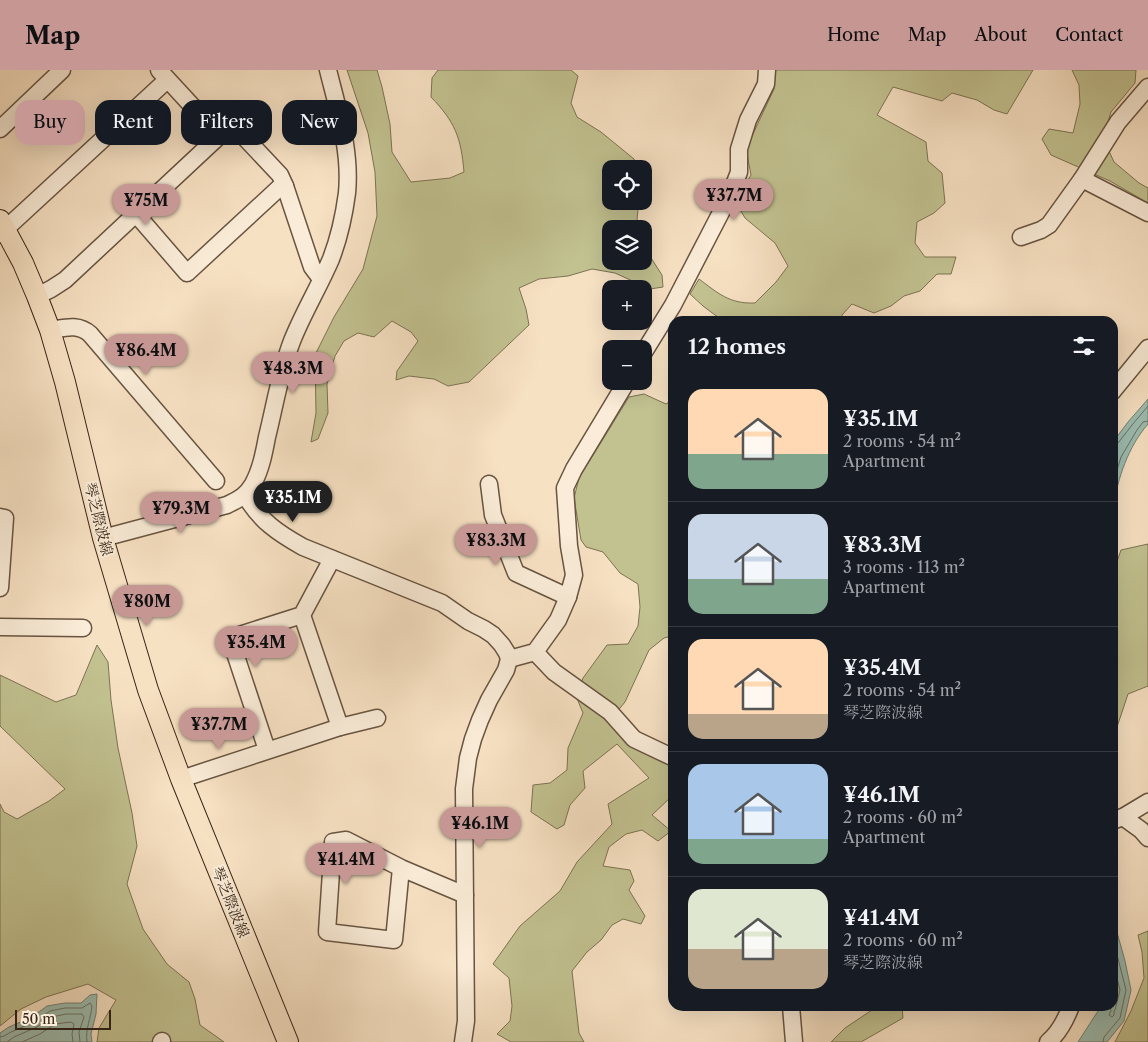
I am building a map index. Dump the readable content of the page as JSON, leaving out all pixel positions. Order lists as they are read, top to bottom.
{
  "streets": {
    "main road": ["琴芝際波線"]
  },
  "scale_bar": "50 m",
  "page": {
    "header": "Map",
    "nav": [
      "Home",
      "Map",
      "About",
      "Contact"
    ],
    "chip": [
      "Buy",
      "Rent",
      "Filters",
      "New"
    ],
    "map_buttons": ["+", "−"],
    "price": [
      "¥37.7M",
      "¥75M",
      "¥86.4M",
      "¥48.3M",
      "¥35.1M",
      "¥79.3M",
      "¥83.3M",
      "¥80M",
      "¥35.4M",
      "¥37.7M",
      "¥46.1M",
      "¥41.4M"
    ],
    "heading": "12 homes",
    "list": [
      {
        "name": "¥35.1M",
        "note": "2 rooms · 54 m² · Apartment"
      },
      {
        "name": "¥83.3M",
        "note": "3 rooms · 113 m² · Apartment"
      },
      {
        "name": "¥35.4M",
        "note": "2 rooms · 54 m² · 琴芝際波線"
      },
      {
        "name": "¥46.1M",
        "note": "2 rooms · 60 m² · Apartment"
      },
      {
        "name": "¥41.4M",
        "note": "2 rooms · 60 m² · 琴芝際波線"
      }
    ],
    "scale": "50 m"
  }
}
